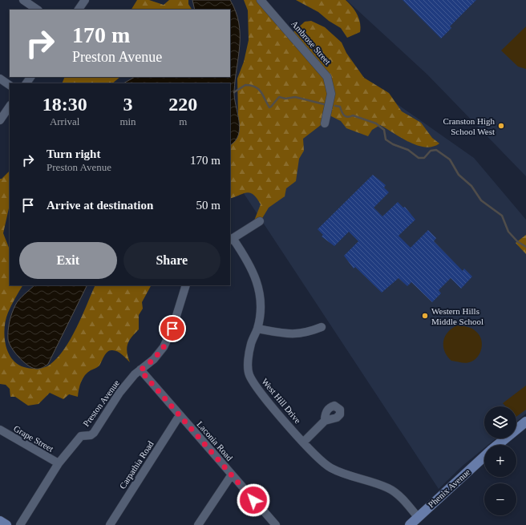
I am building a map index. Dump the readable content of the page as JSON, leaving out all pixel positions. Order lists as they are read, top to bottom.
{
  "streets": {
    "main road": ["Phenix Avenue"],
    "street": [
      "Ambrose Street",
      "West Hill Drive",
      "Preston Avenue",
      "Grape Street",
      "Laconia Road",
      "Carpathia Road"
    ]
  },
  "crossings": [
    ["West Hill Drive", "Phenix Avenue"],
    ["Preston Avenue", "Grape Street"],
    ["Preston Avenue", "Laconia Road"],
    ["Laconia Road", "Carpathia Road"]
  ],
  "places": ["Cranston High School West", "Western Hills Middle School"],
  "page": {
    "turn": ["170 m", "Preston Avenue"],
    "eta": [
      "18:30",
      "Arrival",
      "3",
      "min",
      "220",
      "m"
    ],
    "list": [
      {
        "name": "Turn right",
        "note": "Preston Avenue",
        "value": "170 m"
      },
      {
        "name": "Arrive at destination",
        "value": "50 m"
      }
    ],
    "buttons": ["Exit", "Share"],
    "map_buttons": ["+", "−"]
  }
}
